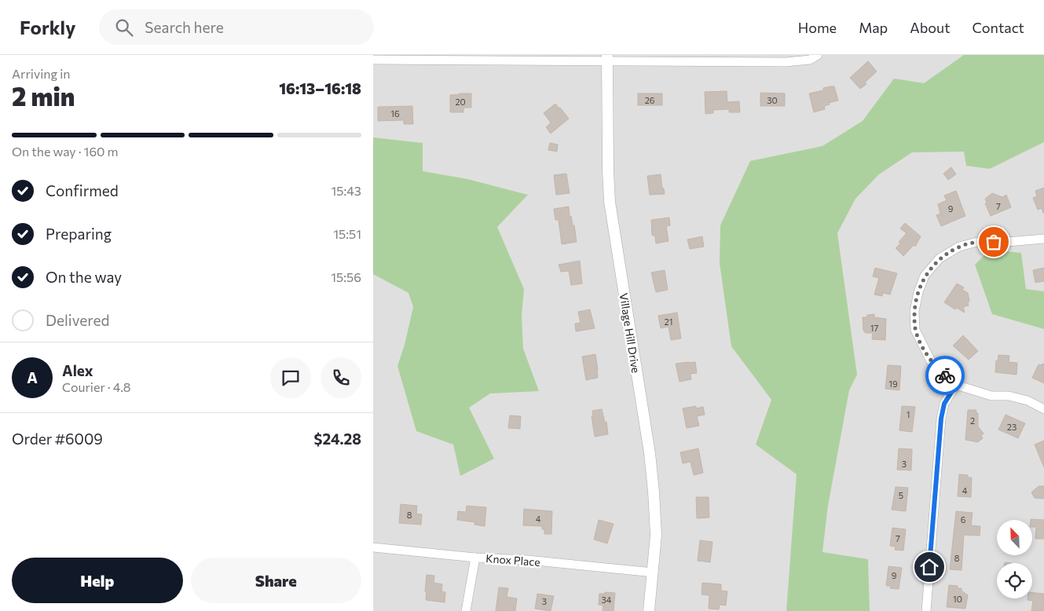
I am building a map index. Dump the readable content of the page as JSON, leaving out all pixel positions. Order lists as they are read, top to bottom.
{
  "streets": {
    "street": ["Village Hill Drive", "Knox Place"]
  },
  "crossings": [
    ["Village Hill Drive", "Knox Place"]
  ],
  "house_numbers": [
    "26",
    "30",
    "20",
    "16",
    "7",
    "9",
    "21",
    "17",
    "19",
    "1",
    "2",
    "23",
    "3",
    "4",
    "5",
    "8",
    "4",
    "6",
    "7",
    "8",
    "9",
    "10",
    "34",
    "3"
  ],
  "north": "top left",
  "page": {
    "header": "Forkly",
    "search": "Search here",
    "nav": [
      "Home",
      "Map",
      "About",
      "Contact"
    ],
    "heading": ["2 min", "Arriving in", "16:13–16:18"],
    "panel": [
      "Alex",
      "Courier · 4.8",
      "Order #6009",
      "$24.28"
    ],
    "bar": "On the way · 160 m",
    "list": [
      ["Confirmed", "15:43"],
      ["Preparing", "15:51"],
      ["On the way", "15:56"],
      "Delivered"
    ],
    "round": "A",
    "buttons": ["Help", "Share"]
  }
}
